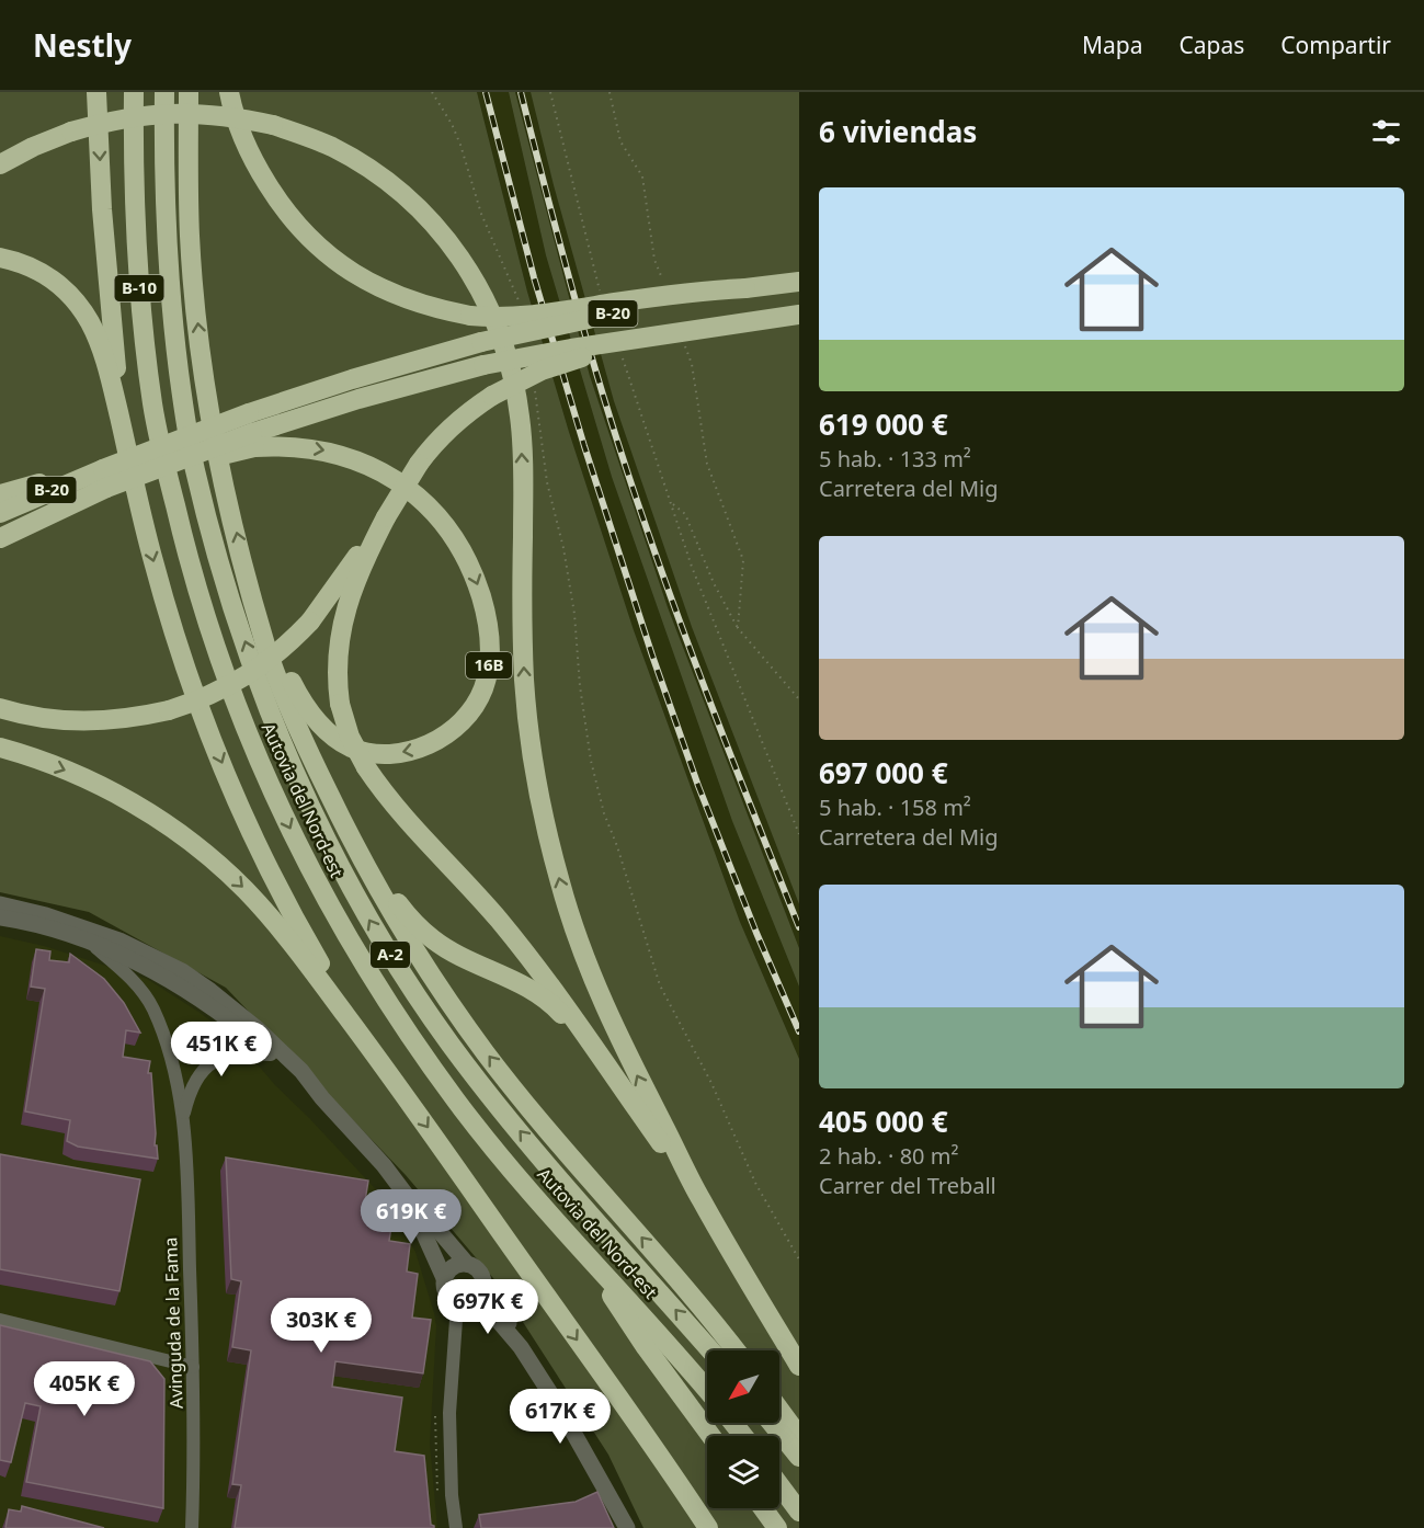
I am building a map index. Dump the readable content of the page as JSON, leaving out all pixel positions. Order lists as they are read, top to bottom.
{
  "streets": {
    "highway": [
      "B-10",
      "B-20",
      "16B",
      "Autovia del Nord-est",
      "A-2"
    ],
    "street": ["Avinguda de la Fama"]
  },
  "crossings": [
    ["B-20", "16B"]
  ],
  "north": "bottom left",
  "page": {
    "header": "Nestly",
    "nav": ["Mapa", "Capas", "Compartir"],
    "heading": "6 viviendas",
    "list": [
      {
        "name": "619 000 €",
        "note": "5 hab. · 133 m² · Carretera del Mig"
      },
      {
        "name": "697 000 €",
        "note": "5 hab. · 158 m² · Carretera del Mig"
      },
      {
        "name": "405 000 €",
        "note": "2 hab. · 80 m² · Carrer del Treball"
      }
    ],
    "price": [
      "451K €",
      "619K €",
      "697K €",
      "303K €",
      "405K €",
      "617K €"
    ]
  }
}
